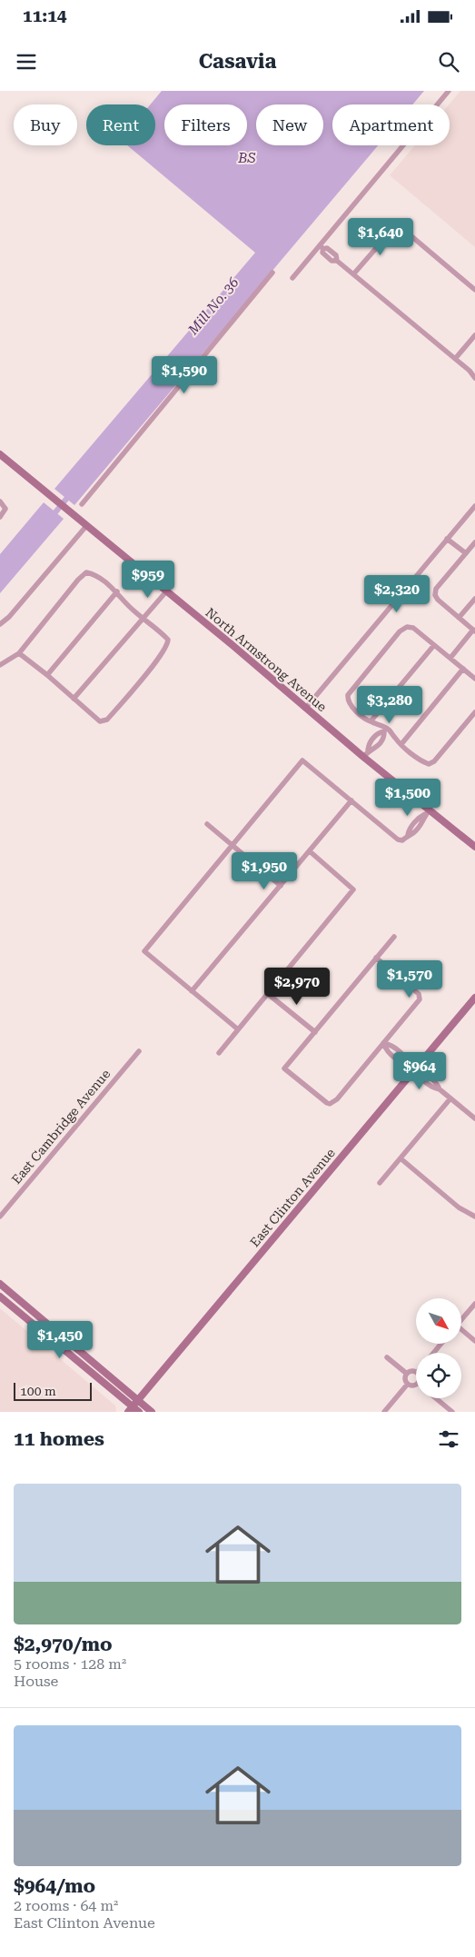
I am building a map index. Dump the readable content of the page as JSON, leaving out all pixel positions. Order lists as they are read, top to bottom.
{
  "streets": {
    "street": ["North Armstrong Avenue", "East Cambridge Avenue", "East Clinton Avenue"]
  },
  "water": ["BS", "Mill No. 36"],
  "scale_bar": "100 m",
  "north": "bottom right",
  "page": {
    "status": "11:14",
    "header": "Casavia",
    "chip": [
      "Buy",
      "Rent",
      "Filters",
      "New",
      "Apartment"
    ],
    "price": [
      "$1,640",
      "$1,590",
      "$959",
      "$2,320",
      "$3,280",
      "$1,500",
      "$1,950",
      "$1,570",
      "$2,970",
      "$964",
      "$1,450"
    ],
    "scale": "100 m",
    "heading": "11 homes",
    "list": [
      {
        "name": "$2,970/mo",
        "note": "5 rooms · 128 m² · House"
      },
      {
        "name": "$964/mo",
        "note": "2 rooms · 64 m² · East Clinton Avenue"
      }
    ]
  }
}
